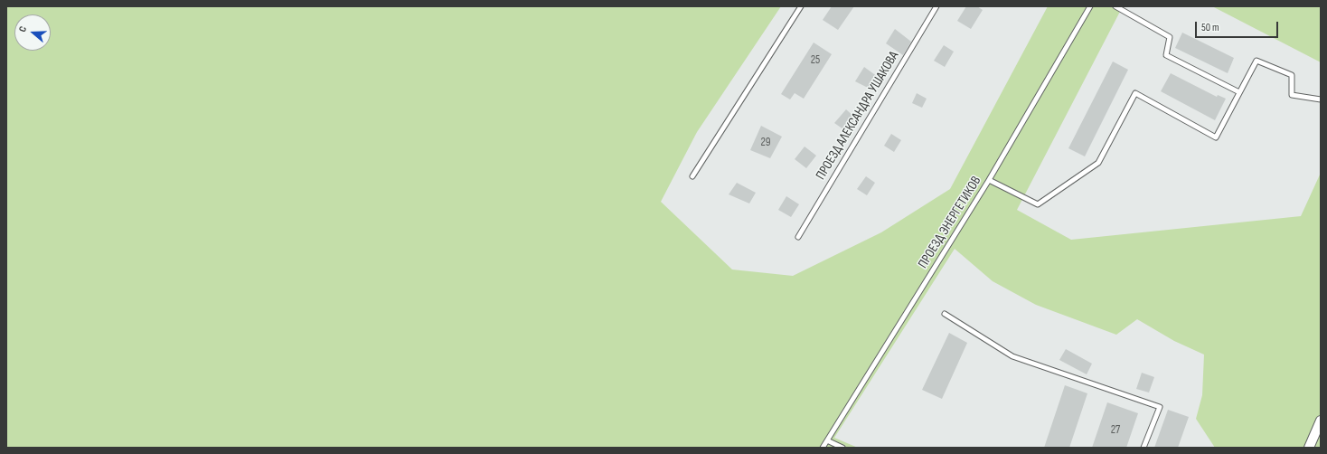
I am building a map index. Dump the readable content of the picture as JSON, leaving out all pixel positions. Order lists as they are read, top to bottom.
{
  "streets": {
    "lane": ["ПРОЕЗД АЛЕКСАНДРА УШАКОВА", "ПРОЕЗД ЭНЕРГЕТИКОВ"]
  },
  "house_numbers": ["25", "29", "27"],
  "scale_bar": "50 m",
  "north": "left"
}
